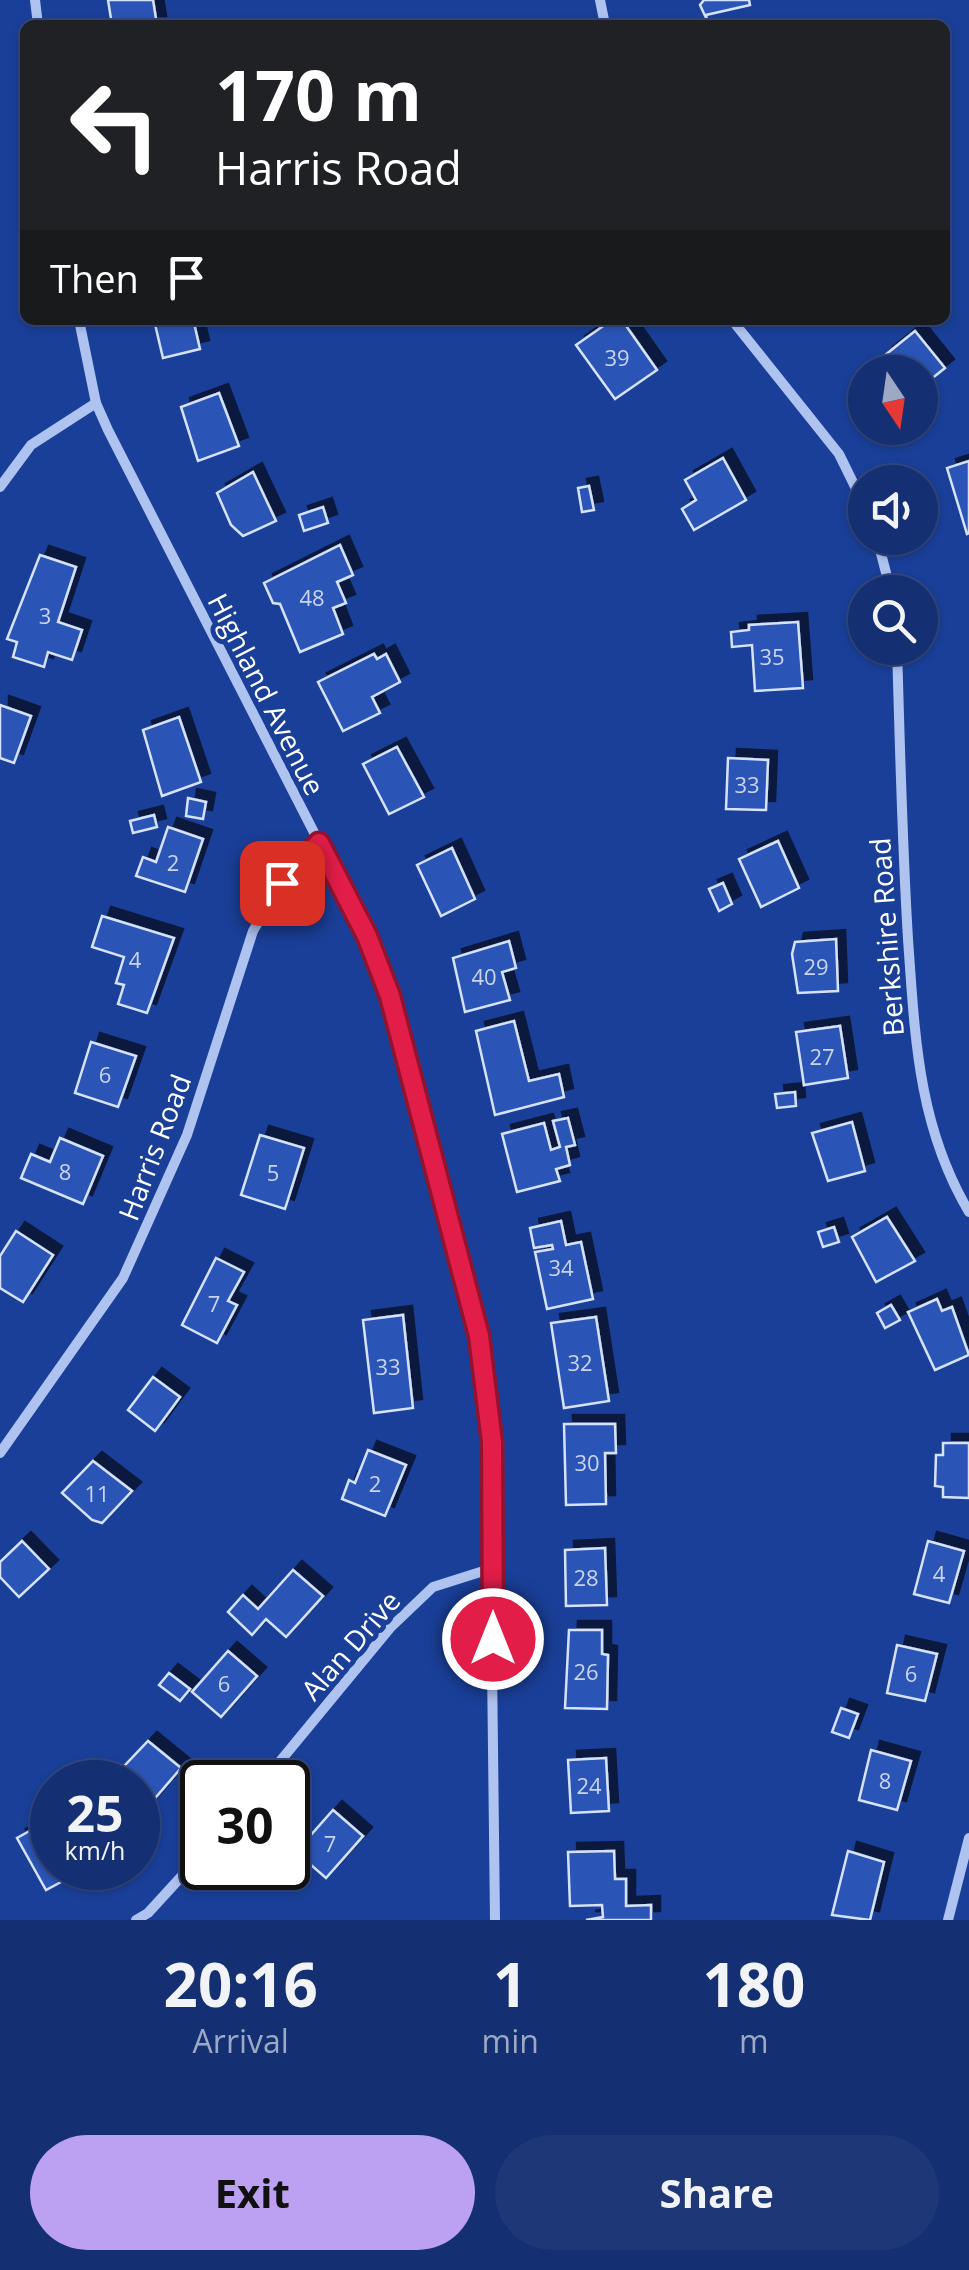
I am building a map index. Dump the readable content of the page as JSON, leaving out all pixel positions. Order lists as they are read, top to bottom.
{
  "streets": {
    "street": [
      "Highland Avenue",
      "Berkshire Road",
      "Harris Road",
      "Alan Drive"
    ]
  },
  "crossings": [
    ["Highland Avenue", "Harris Road"],
    ["Highland Avenue", "Alan Drive"]
  ],
  "house_numbers": [
    "39",
    "48",
    "3",
    "35",
    "33",
    "2",
    "4",
    "29",
    "40",
    "27",
    "6",
    "8",
    "5",
    "34",
    "7",
    "32",
    "33",
    "30",
    "2",
    "11",
    "4",
    "28",
    "26",
    "6",
    "6",
    "8",
    "24",
    "7"
  ],
  "north": "bottom",
  "page": {
    "turn": ["170 m", "Harris Road"],
    "then": "Then",
    "speed": "25 km/h",
    "limit": "30",
    "eta": [
      "20:16",
      "Arrival",
      "1",
      "min",
      "180",
      "m"
    ],
    "buttons": ["Exit", "Share"]
  }
}
